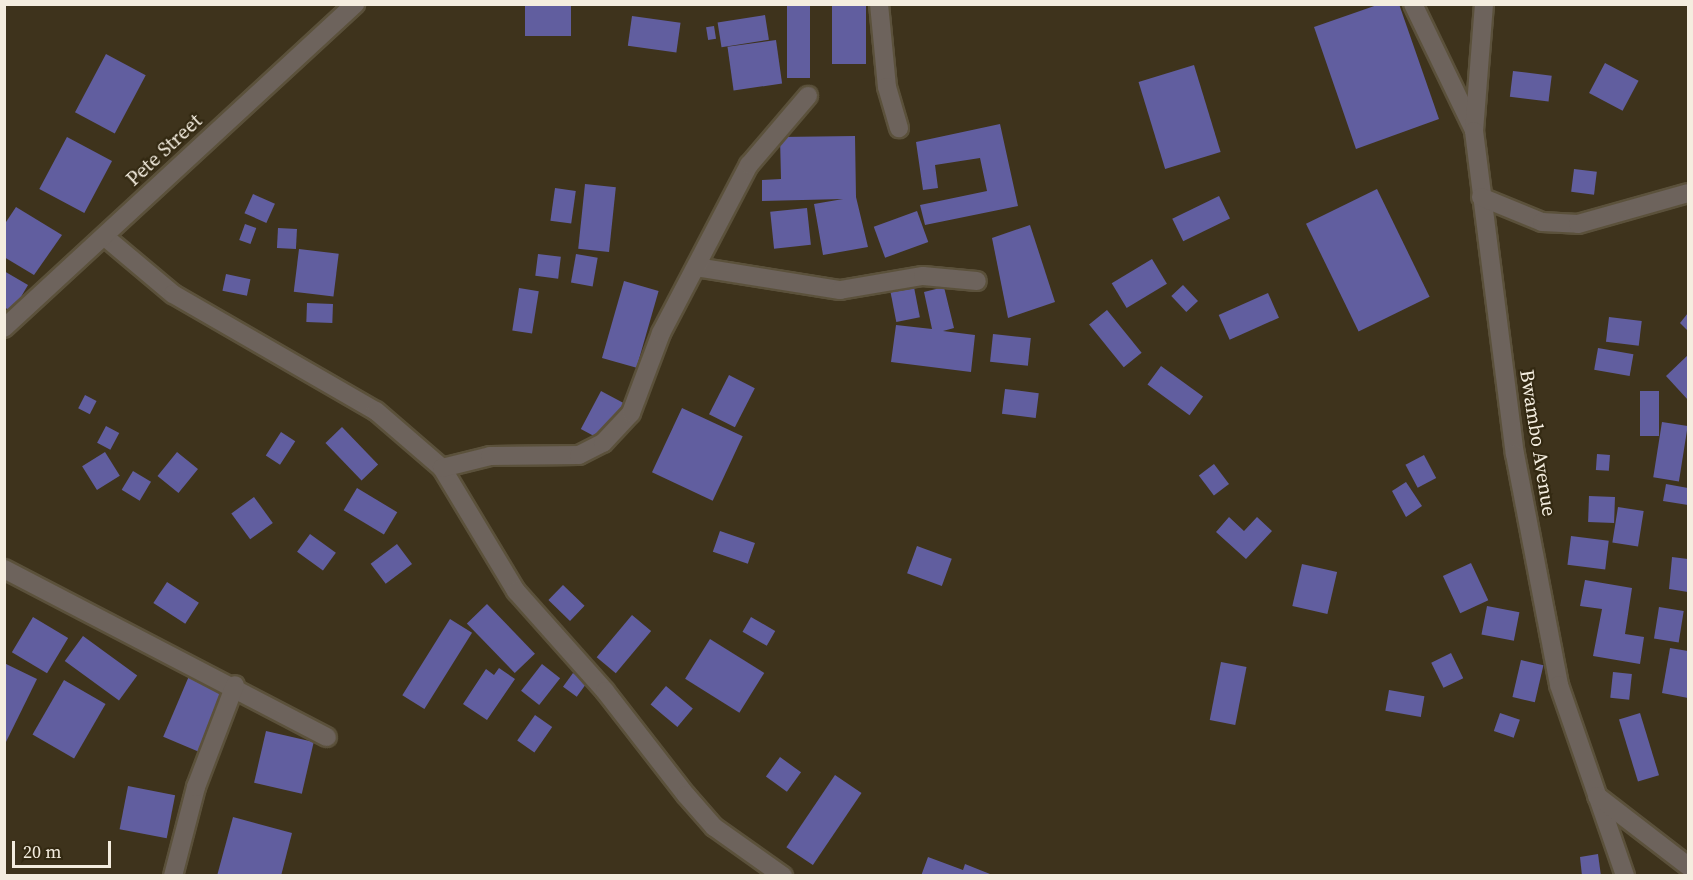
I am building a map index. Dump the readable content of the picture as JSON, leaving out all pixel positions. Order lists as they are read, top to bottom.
{
  "streets": {
    "street": ["Pete Street", "Bwambo Avenue"]
  },
  "scale_bar": "20 m"
}
